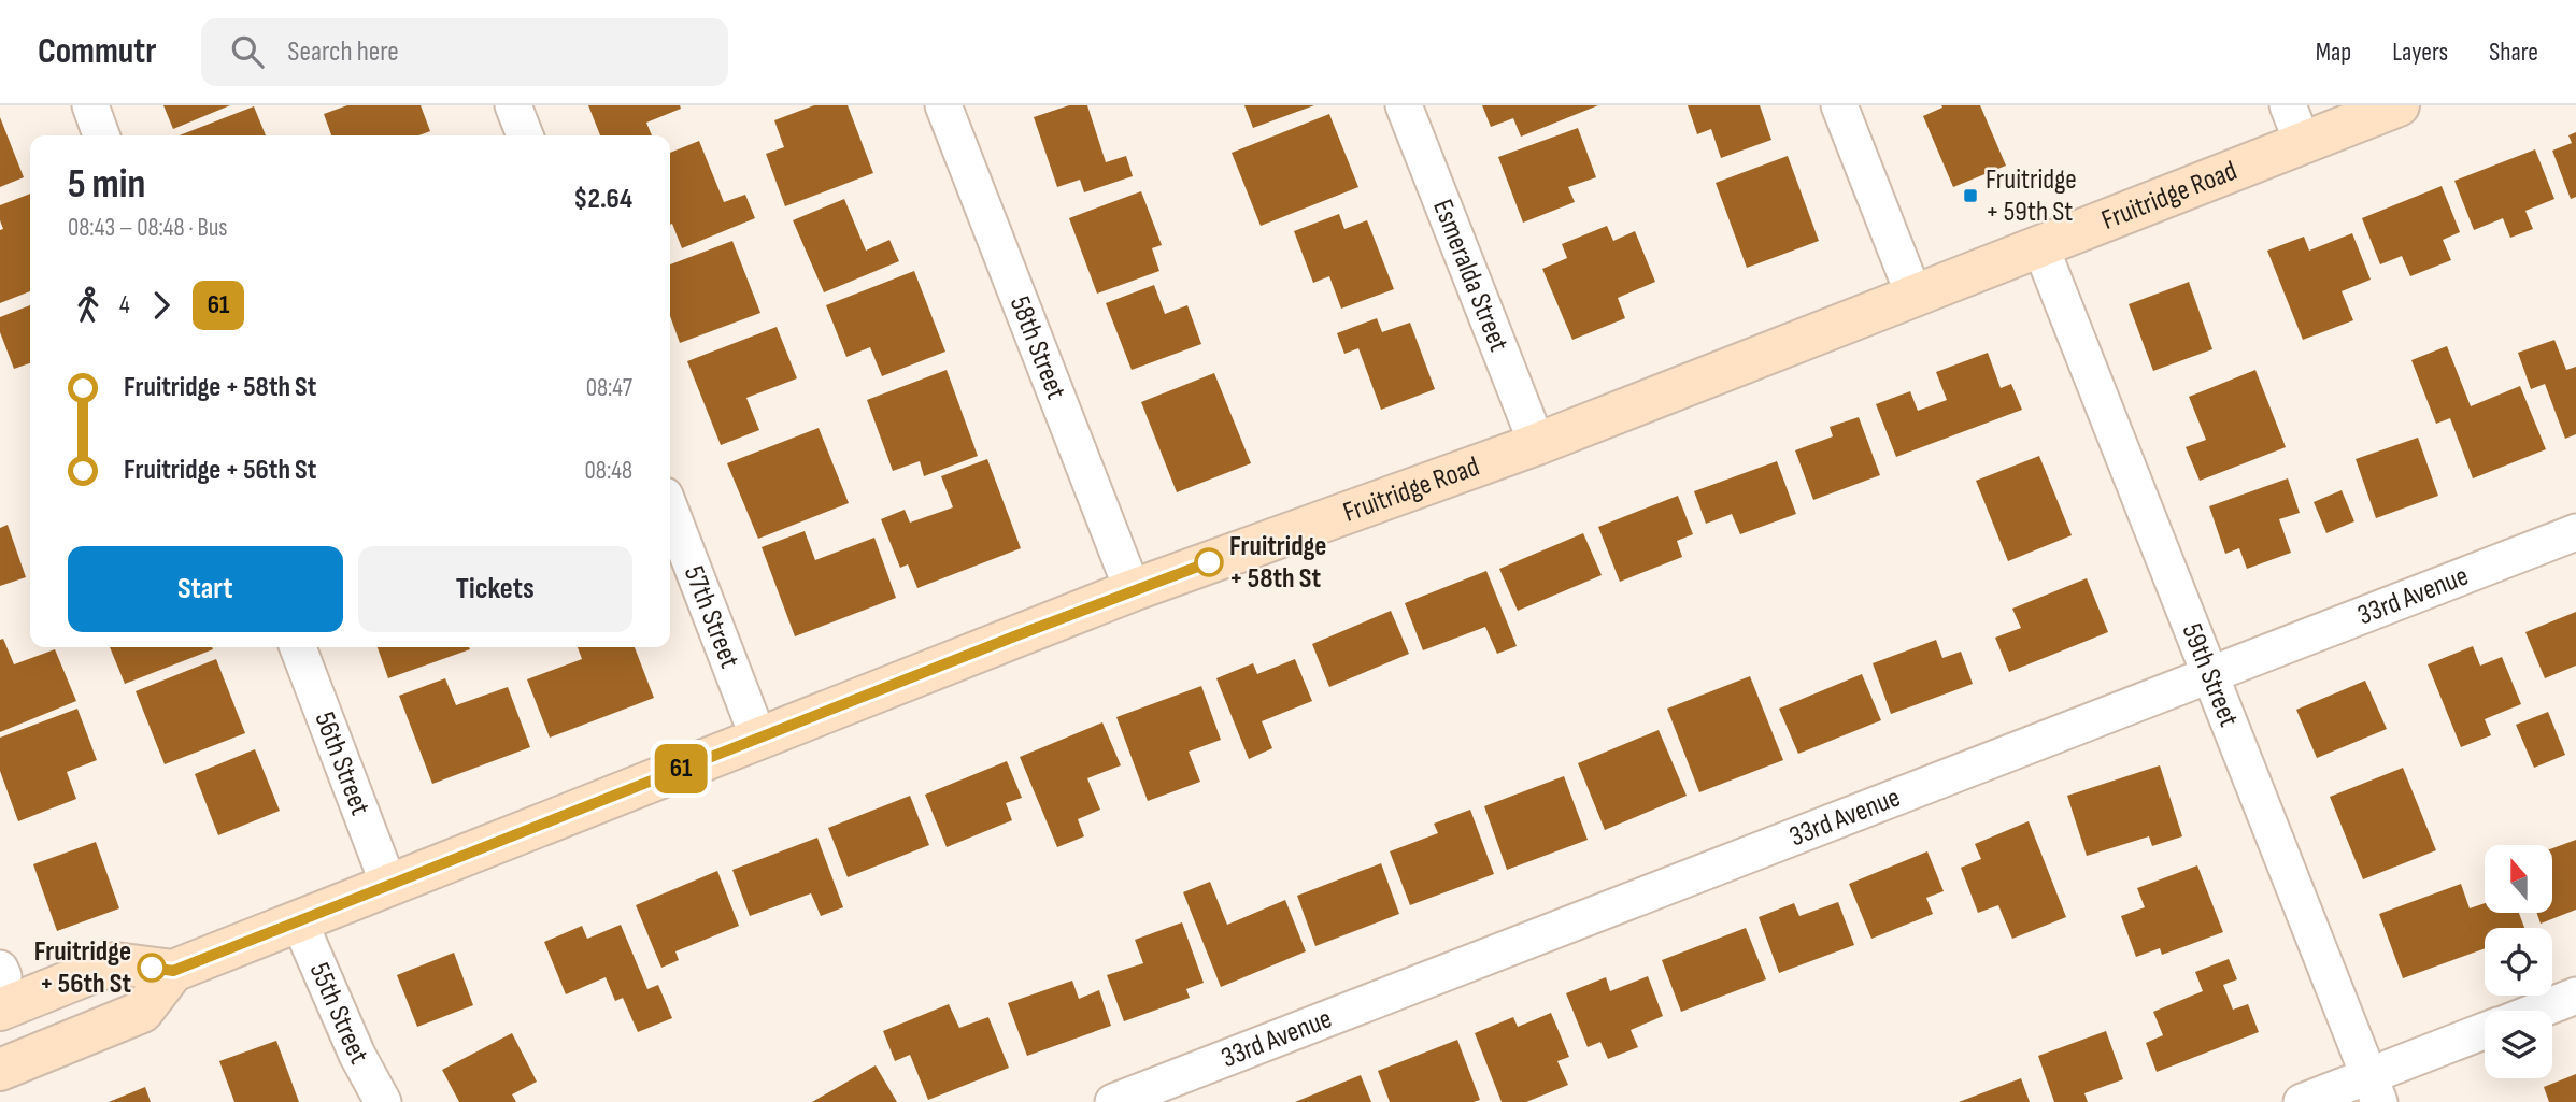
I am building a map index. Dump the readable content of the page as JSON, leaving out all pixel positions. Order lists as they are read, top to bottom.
{
  "streets": {
    "main road": ["Fruitridge Road"],
    "street": [
      "Esmeralda Street",
      "58th Street",
      "33rd Avenue",
      "57th Street",
      "59th Street",
      "56th Street",
      "55th Street"
    ]
  },
  "crossings": [
    ["Fruitridge Road", "Esmeralda Street"],
    ["Fruitridge Road", "58th Street"],
    ["Fruitridge Road", "57th Street"],
    ["Fruitridge Road", "59th Street"],
    ["Fruitridge Road", "56th Street"],
    ["Fruitridge Road", "55th Street"],
    ["33rd Avenue", "59th Street"]
  ],
  "places": {
    "transit": ["Fruitridge + 59th St"],
    "other": ["Fruitridge + 58th St", "Fruitridge + 56th St"]
  },
  "lines": ["bus line 61"],
  "north": "top",
  "page": {
    "header": "Commutr",
    "search": "Search here",
    "nav": ["Map", "Layers", "Share"],
    "on_map": "61",
    "heading": ["5 min", "08:43 – 08:48 · Bus", "$2.64"],
    "legs": ["4", "61"],
    "list": [
      {
        "name": "Fruitridge + 58th St",
        "value": "08:47"
      },
      {
        "name": "Fruitridge + 56th St",
        "value": "08:48"
      }
    ],
    "buttons": ["Start", "Tickets"]
  }
}
